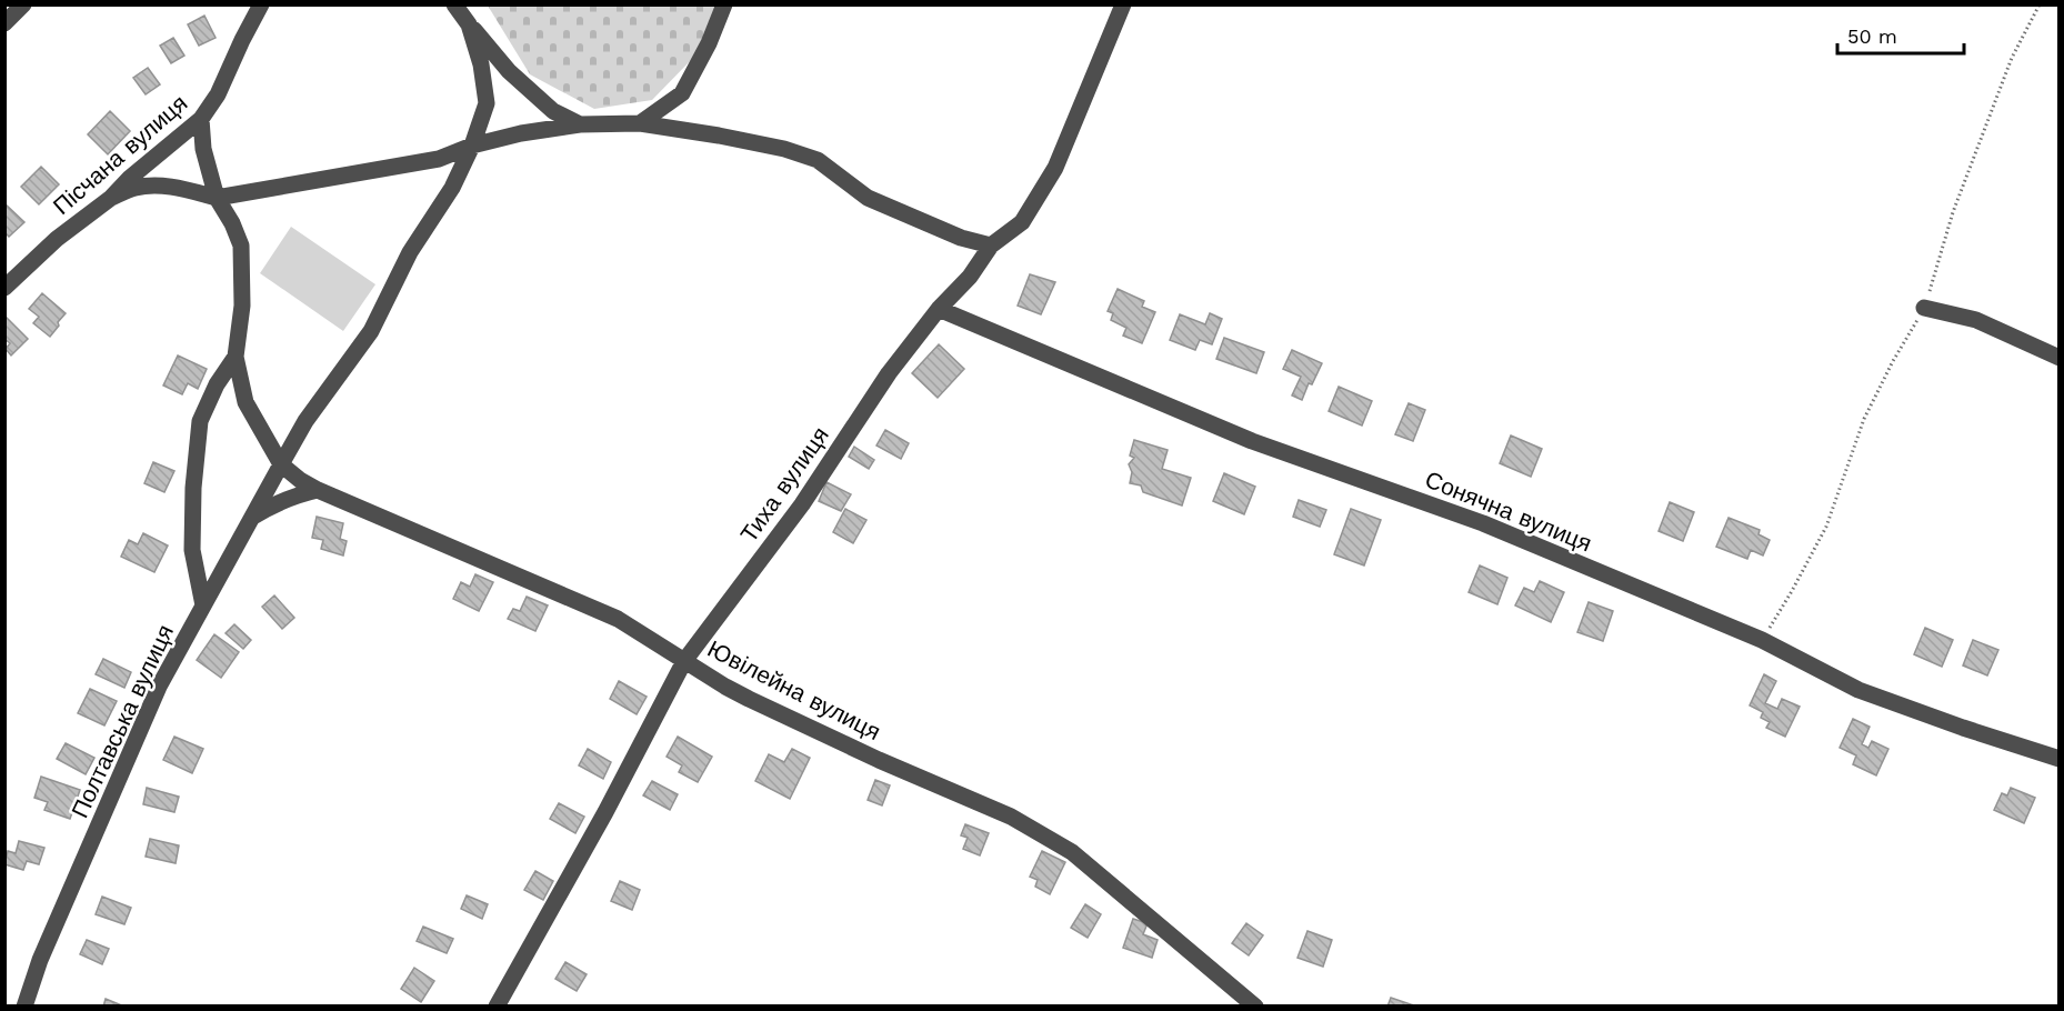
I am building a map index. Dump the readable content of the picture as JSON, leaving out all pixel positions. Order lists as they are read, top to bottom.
{
  "streets": {
    "street": [
      "Пісчана вулиця",
      "Тиха вулиця",
      "Сонячна вулиця",
      "Ювілейна вулиця",
      "Полтавська вулиця"
    ]
  },
  "crossings": [
    ["Тиха вулиця", "Сонячна вулиця"],
    ["Тиха вулиця", "Ювілейна вулиця"],
    ["Ювілейна вулиця", "Полтавська вулиця"]
  ],
  "scale_bar": "50 m"
}
